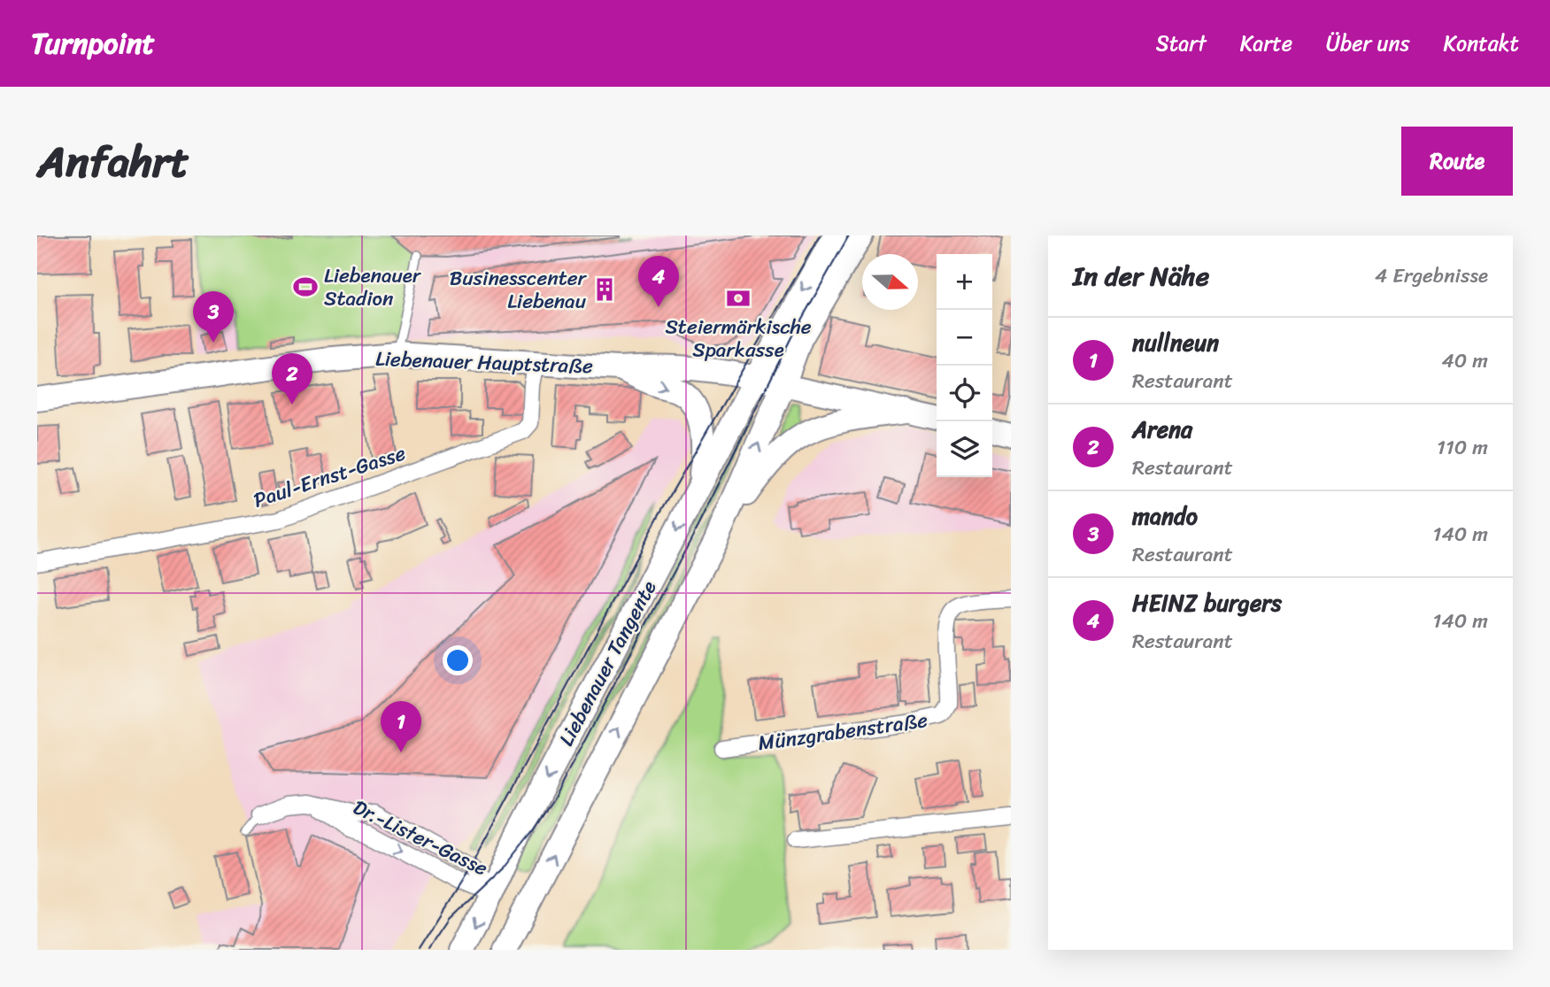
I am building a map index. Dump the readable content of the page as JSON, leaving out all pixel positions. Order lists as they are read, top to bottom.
{
  "streets": {
    "main road": ["Liebenauer Hauptstraße", "Liebenauer Tangente"],
    "street": ["Paul-Ernst-Gasse", "Münzgrabenstraße", "Dr.-Lister-Gasse"]
  },
  "crossings": [
    ["Liebenauer Hauptstraße", "Paul-Ernst-Gasse"],
    ["Liebenauer Hauptstraße", "Liebenauer Tangente"],
    ["Liebenauer Tangente", "Dr.-Lister-Gasse"]
  ],
  "places": {
    "sports": ["Liebenauer Stadion"],
    "building": ["Businesscenter Liebenau"],
    "bank": ["Steiermärkische Sparkasse"]
  },
  "north": "right",
  "page": {
    "header": "Turnpoint",
    "nav": [
      "Start",
      "Karte",
      "Über uns",
      "Kontakt"
    ],
    "title": "Anfahrt",
    "buttons": "Route",
    "heading": ["In der Nähe", "4 Ergebnisse"],
    "map_buttons": ["+", "−"],
    "pins": [
      "4",
      "3",
      "2",
      "1"
    ],
    "list": [
      {
        "mark": "1",
        "name": "nullneun",
        "note": "Restaurant",
        "value": "40 m"
      },
      {
        "mark": "2",
        "name": "Arena",
        "note": "Restaurant",
        "value": "110 m"
      },
      {
        "mark": "3",
        "name": "mando",
        "note": "Restaurant",
        "value": "140 m"
      },
      {
        "mark": "4",
        "name": "HEINZ burgers",
        "note": "Restaurant",
        "value": "140 m"
      }
    ]
  }
}
